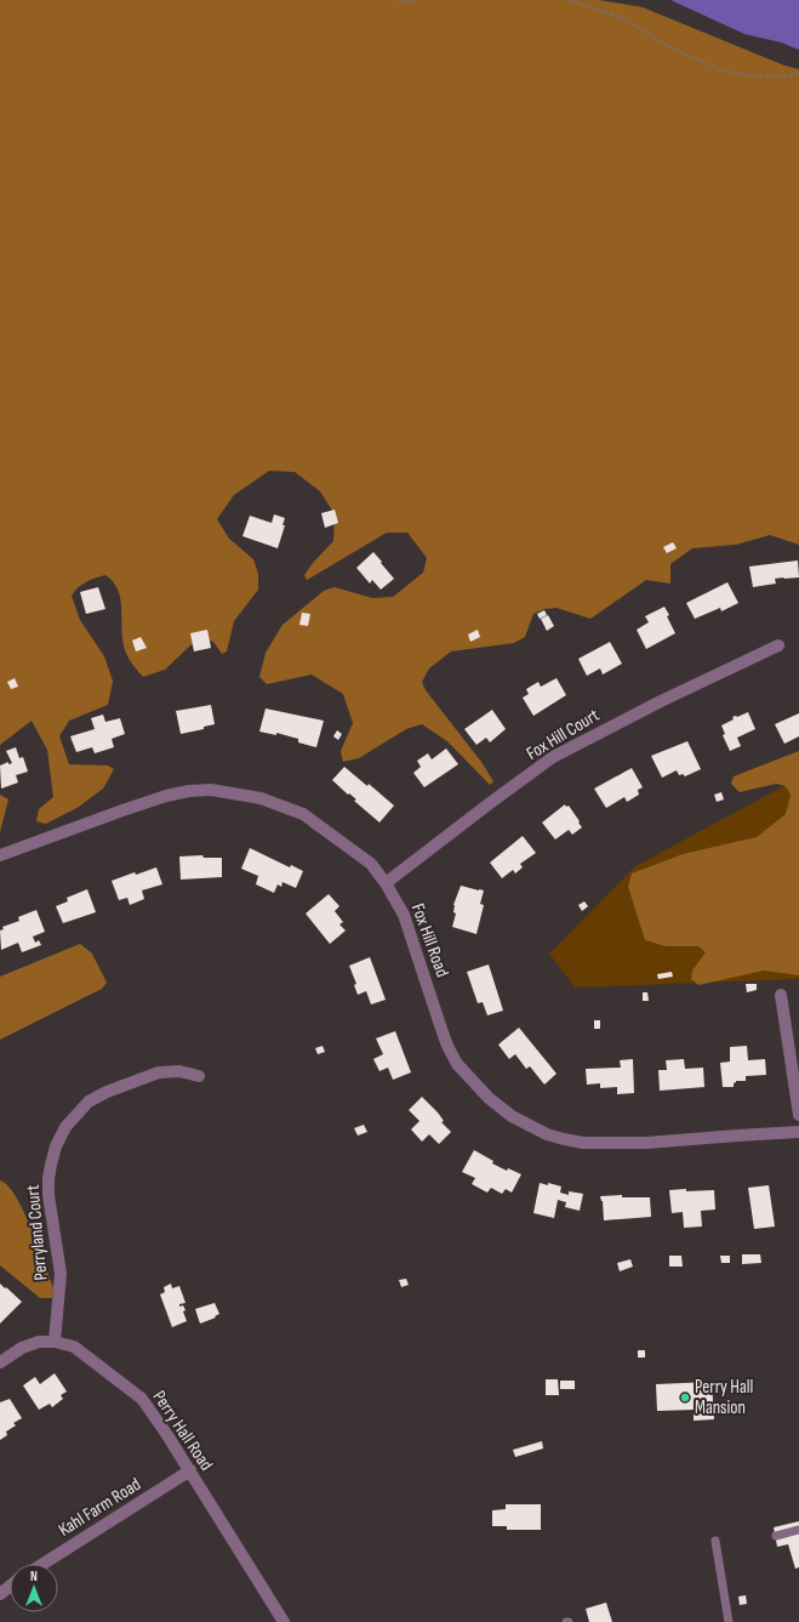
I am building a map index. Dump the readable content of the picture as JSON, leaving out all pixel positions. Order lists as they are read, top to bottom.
{
  "streets": {
    "street": [
      "Fox Hill Court",
      "Fox Hill Road",
      "Perryland Court",
      "Perry Hall Road",
      "Kahl Farm Road"
    ]
  },
  "crossings": [
    ["Fox Hill Court", "Fox Hill Road"],
    ["Perryland Court", "Perry Hall Road"],
    ["Perry Hall Road", "Kahl Farm Road"]
  ],
  "places": ["Perry Hall Mansion"],
  "north": "top"
}
